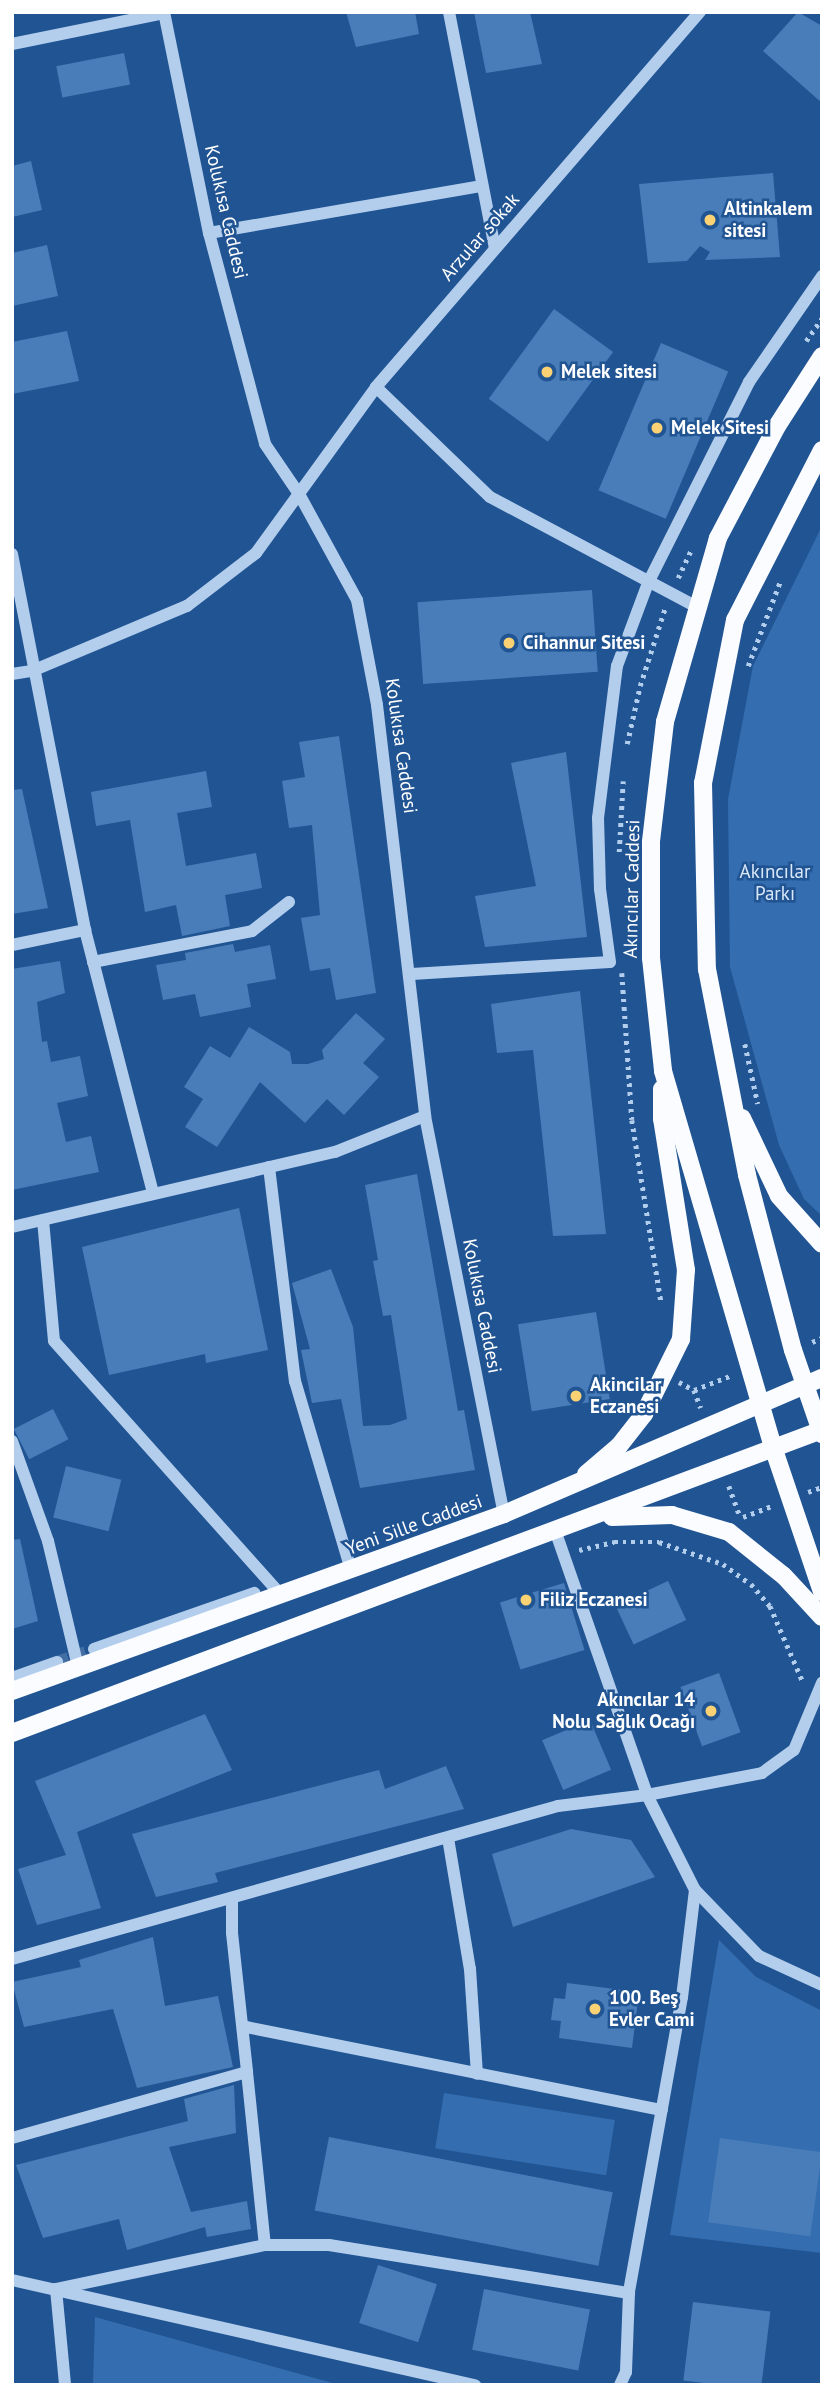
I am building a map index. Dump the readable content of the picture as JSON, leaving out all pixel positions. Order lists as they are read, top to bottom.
{
  "streets": {
    "main road": ["Akıncılar Caddesi", "Yeni Sille Caddesi"],
    "street": ["Kolukısa Caddesi", "Arzular sokak"]
  },
  "crossings": [
    ["Kolukısa Caddesi", "Arzular sokak"],
    ["Kolukısa Caddesi", "Yeni Sille Caddesi"],
    ["Akıncılar Caddesi", "Yeni Sille Caddesi"]
  ],
  "parks": ["Akıncılar Parkı"],
  "places": [
    "Altinkalem sitesi",
    "Melek sitesi",
    "Melek Sitesi",
    "Cihannur Sitesi",
    "Akincilar Eczanesi",
    "Filiz Eczanesi",
    "Akıncılar 14 Nolu Sağlık Ocağı",
    "100. Beş Evler Cami"
  ]
}
